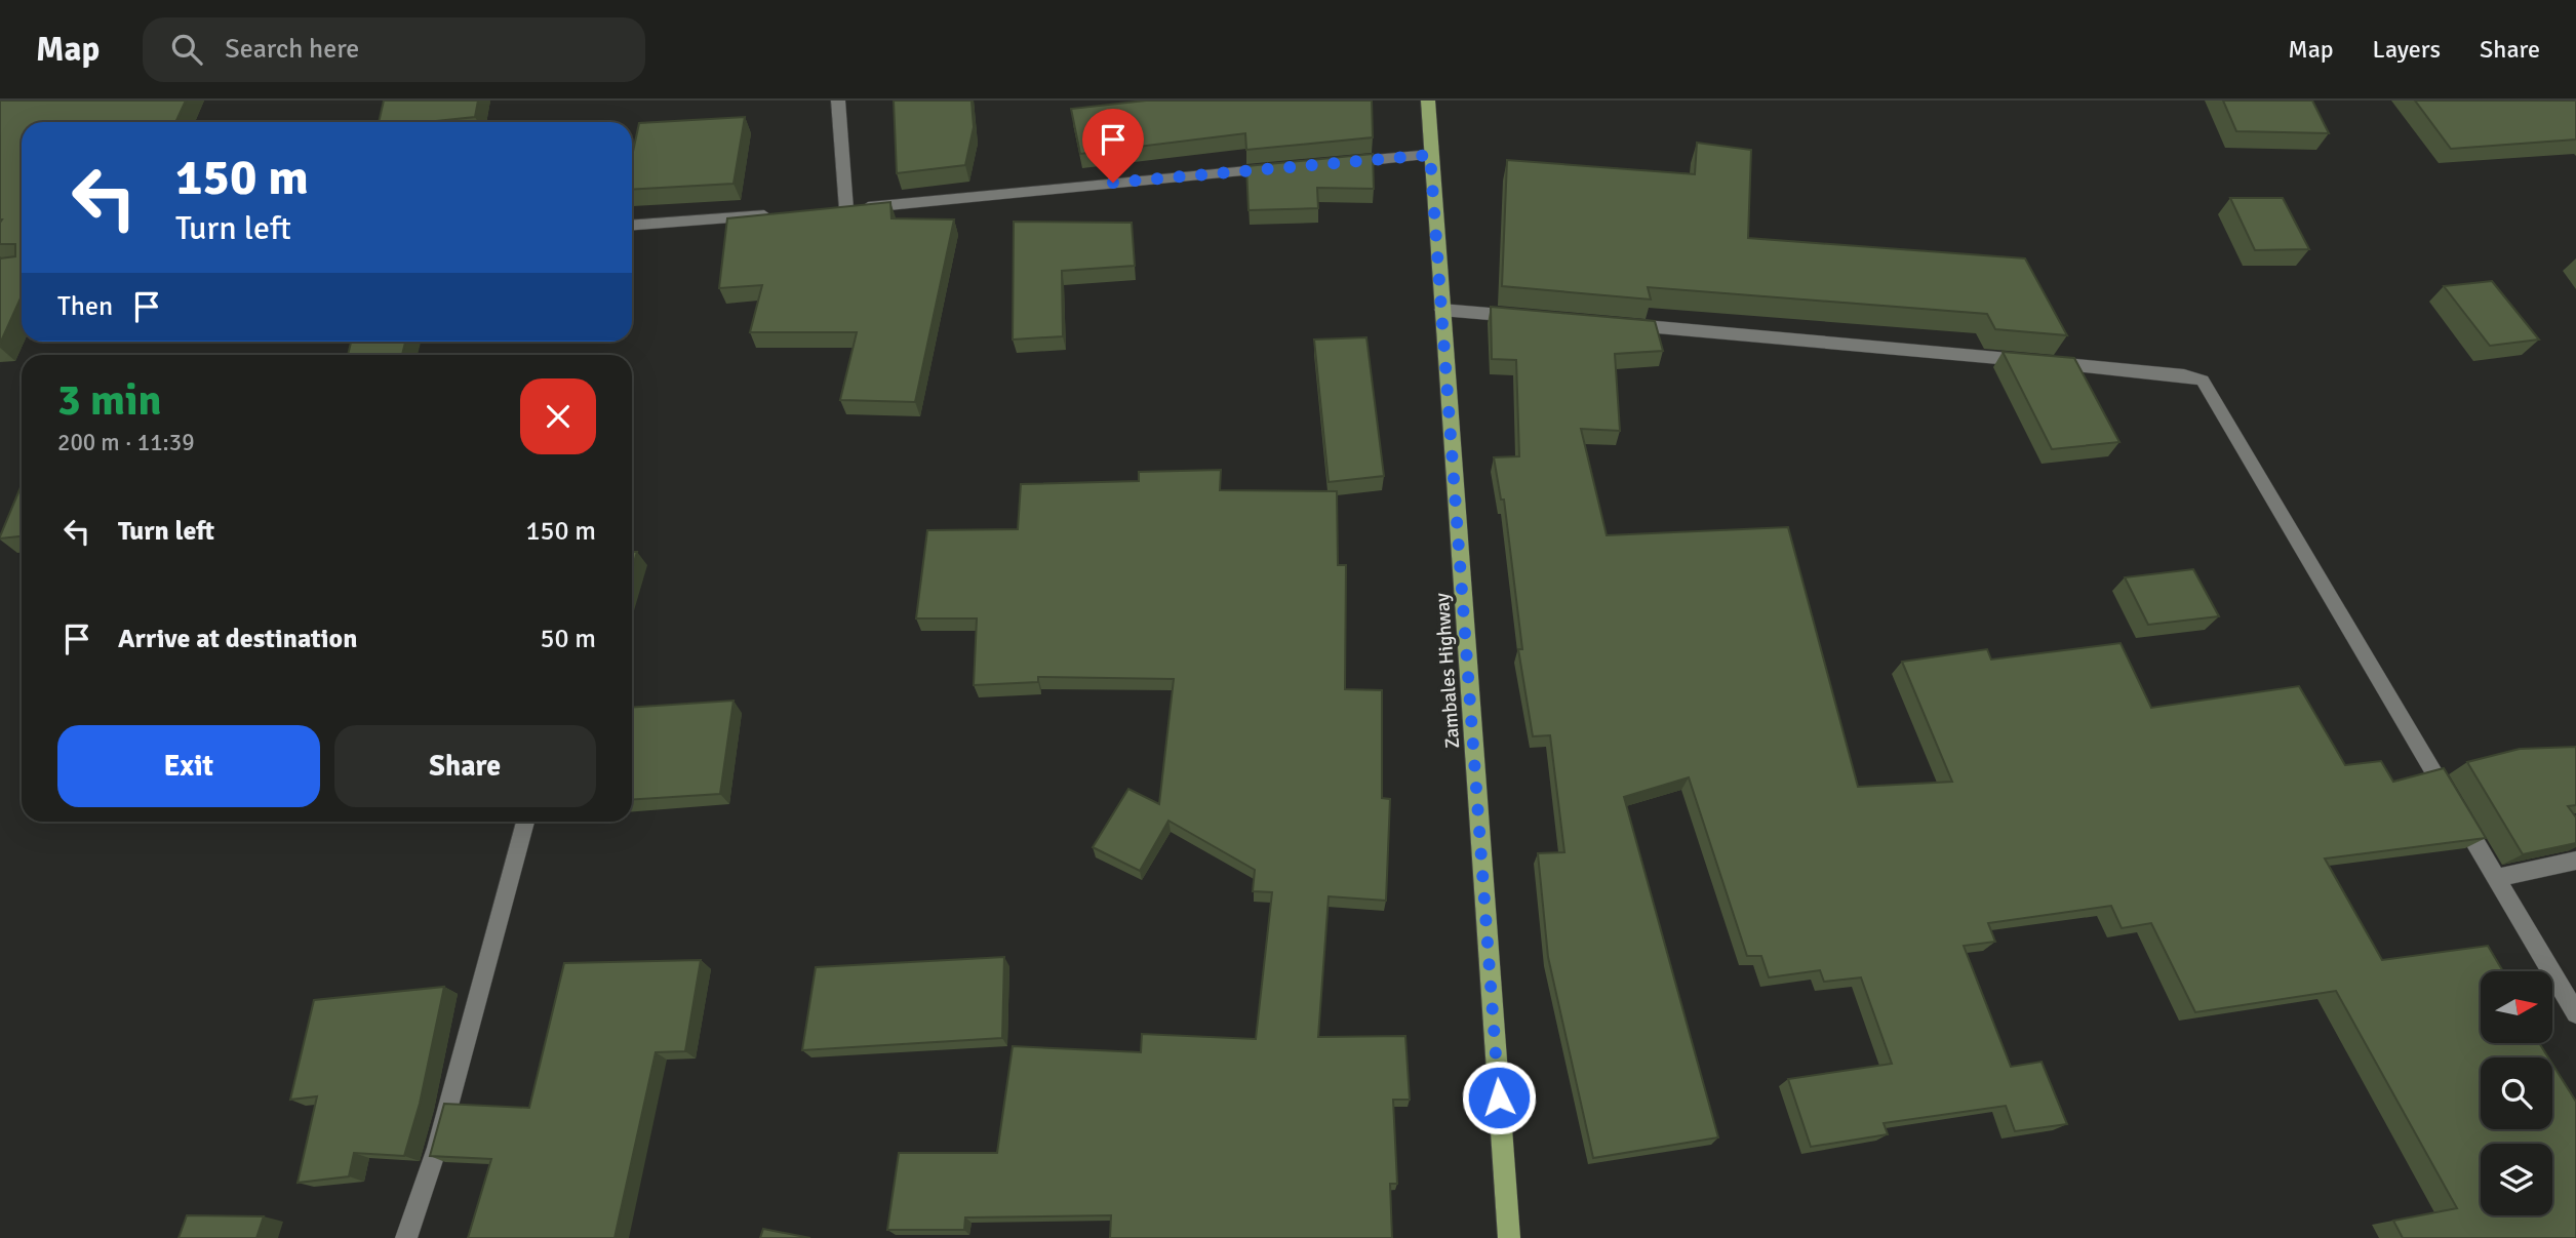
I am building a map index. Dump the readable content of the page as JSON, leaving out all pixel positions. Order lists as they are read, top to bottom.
{
  "streets": {
    "main road": ["Zambales Highway"]
  },
  "north": "right",
  "page": {
    "header": "Map",
    "search": "Search here",
    "nav": ["Map", "Layers", "Share"],
    "turn": ["150 m", "Turn left"],
    "then": "Then",
    "heading": ["3 min", "200 m · 11:39"],
    "list": [
      {
        "name": "Turn left",
        "value": "150 m"
      },
      {
        "name": "Arrive at destination",
        "value": "50 m"
      }
    ],
    "buttons": ["Exit", "Share"]
  }
}
